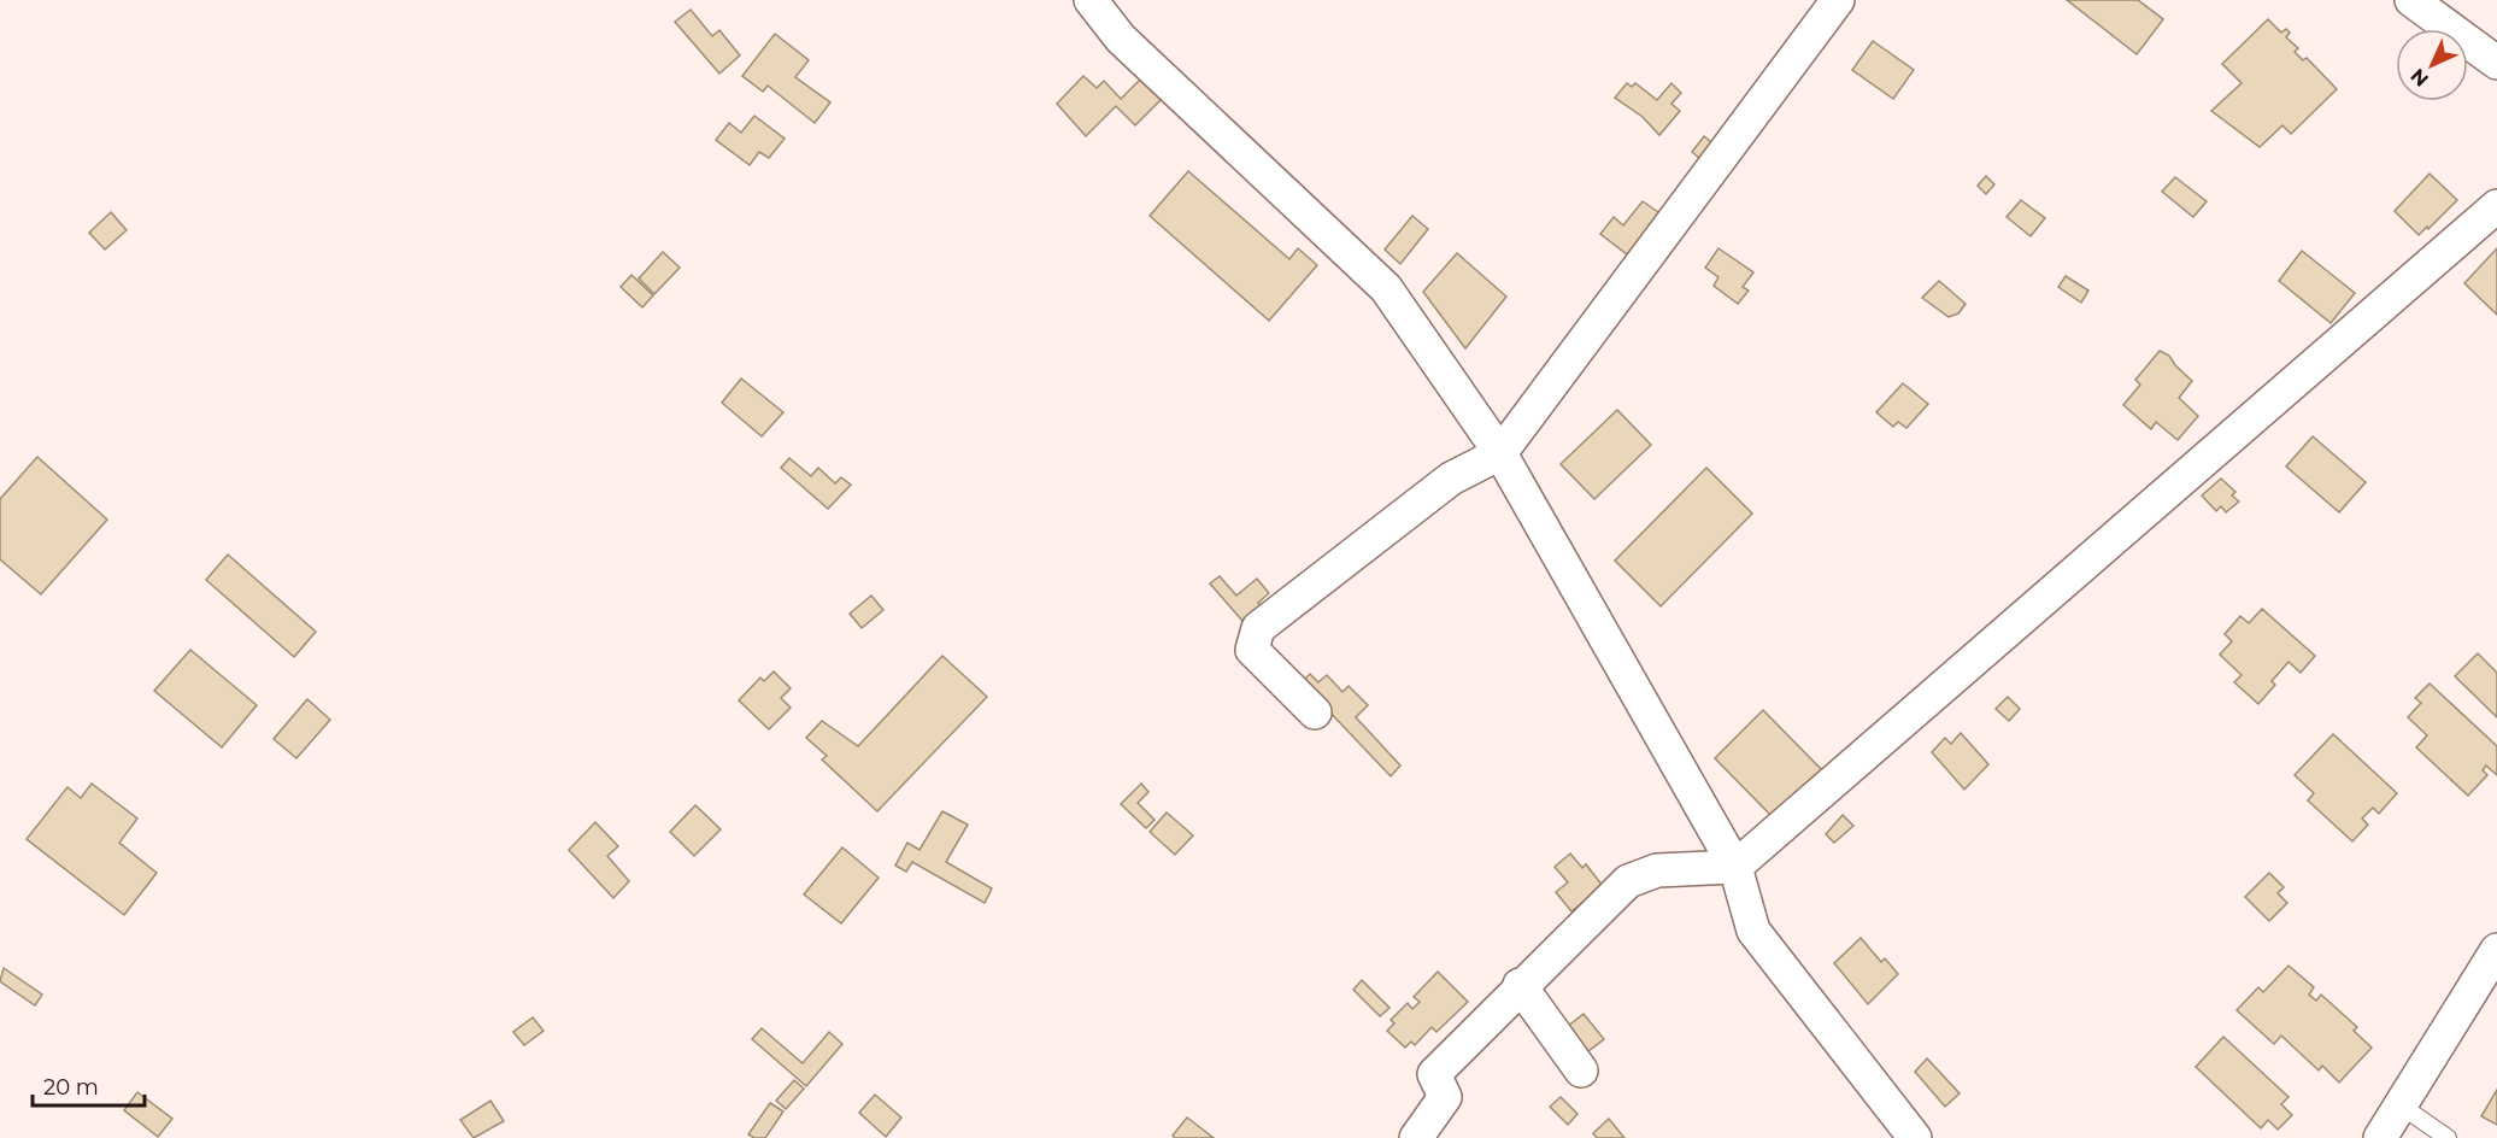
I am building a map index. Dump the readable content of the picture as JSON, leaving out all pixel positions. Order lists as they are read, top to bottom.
{
  "scale_bar": "20 m",
  "north": "bottom left"
}
